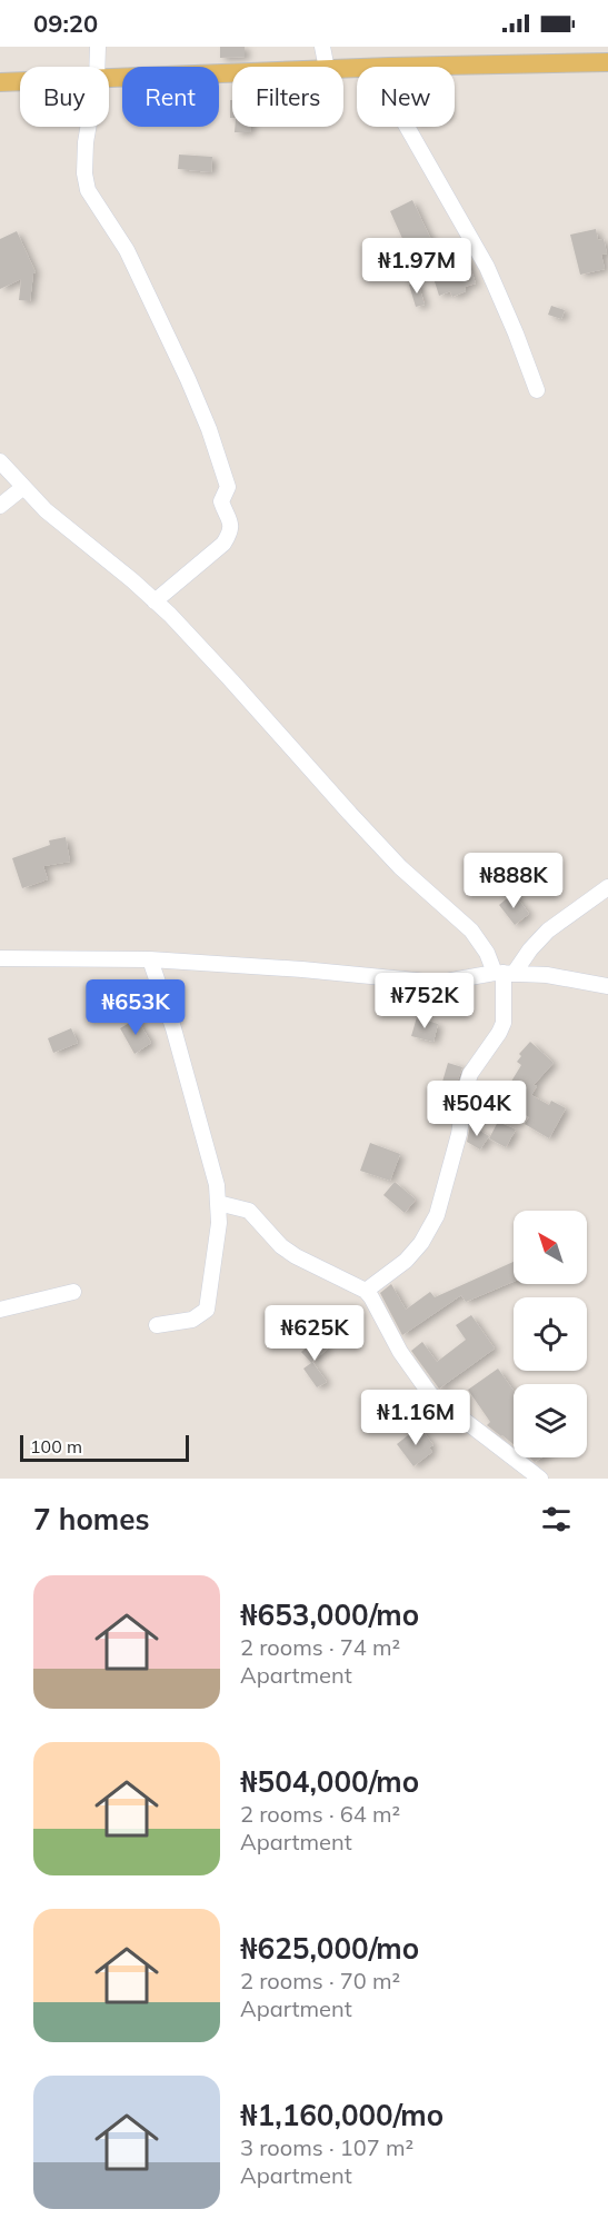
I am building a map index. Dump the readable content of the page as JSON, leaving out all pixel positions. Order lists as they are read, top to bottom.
{
  "scale_bar": "100 m",
  "north": "top left",
  "page": {
    "status": "09:20",
    "chip": [
      "Buy",
      "Rent",
      "Filters",
      "New"
    ],
    "price": [
      "₦1.97M",
      "₦888K",
      "₦752K",
      "₦653K",
      "₦504K",
      "₦625K",
      "₦1.16M"
    ],
    "scale": "100 m",
    "heading": "7 homes",
    "list": [
      {
        "name": "₦653,000/mo",
        "note": "2 rooms · 74 m² · Apartment"
      },
      {
        "name": "₦504,000/mo",
        "note": "2 rooms · 64 m² · Apartment"
      },
      {
        "name": "₦625,000/mo",
        "note": "2 rooms · 70 m² · Apartment"
      },
      {
        "name": "₦1,160,000/mo",
        "note": "3 rooms · 107 m² · Apartment"
      }
    ]
  }
}
